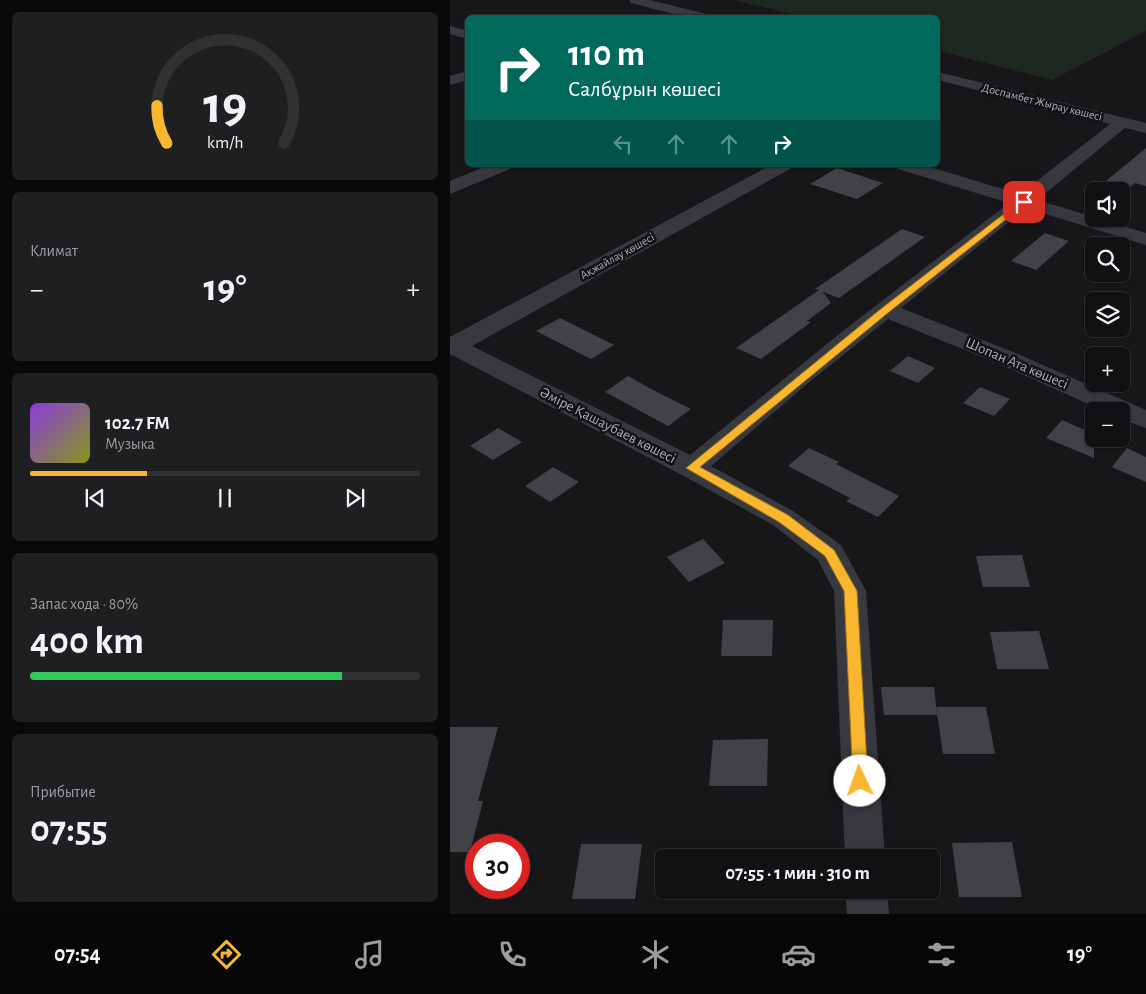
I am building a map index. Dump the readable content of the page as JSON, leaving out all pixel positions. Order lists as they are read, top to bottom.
{
  "streets": {
    "street": [
      "Доспамбет Жырау көшесі",
      "Ақжайлау көшесі",
      "Шопан Ата көшесі",
      "Әміре Қашаубаев көшесі"
    ]
  },
  "crossings": [
    ["Ақжайлау көшесі", "Әміре Қашаубаев көшесі"]
  ],
  "page": {
    "turn": ["110 m", "Салбұрын көшесі"],
    "map_buttons": ["+", "−"],
    "tile": [
      "Климат",
      ["Запас хода · 80%", "400 km"],
      ["Прибытие", "07:55"]
    ],
    "heat": ["−", "19°", "+"],
    "song": ["102.7 FM", "Музыка"],
    "limit": "30",
    "trip": "07:55 · 1 мин · 310 m",
    "tabs": ["07:54", "19°"],
    "gauge": ["19", "km/h"]
  }
}
